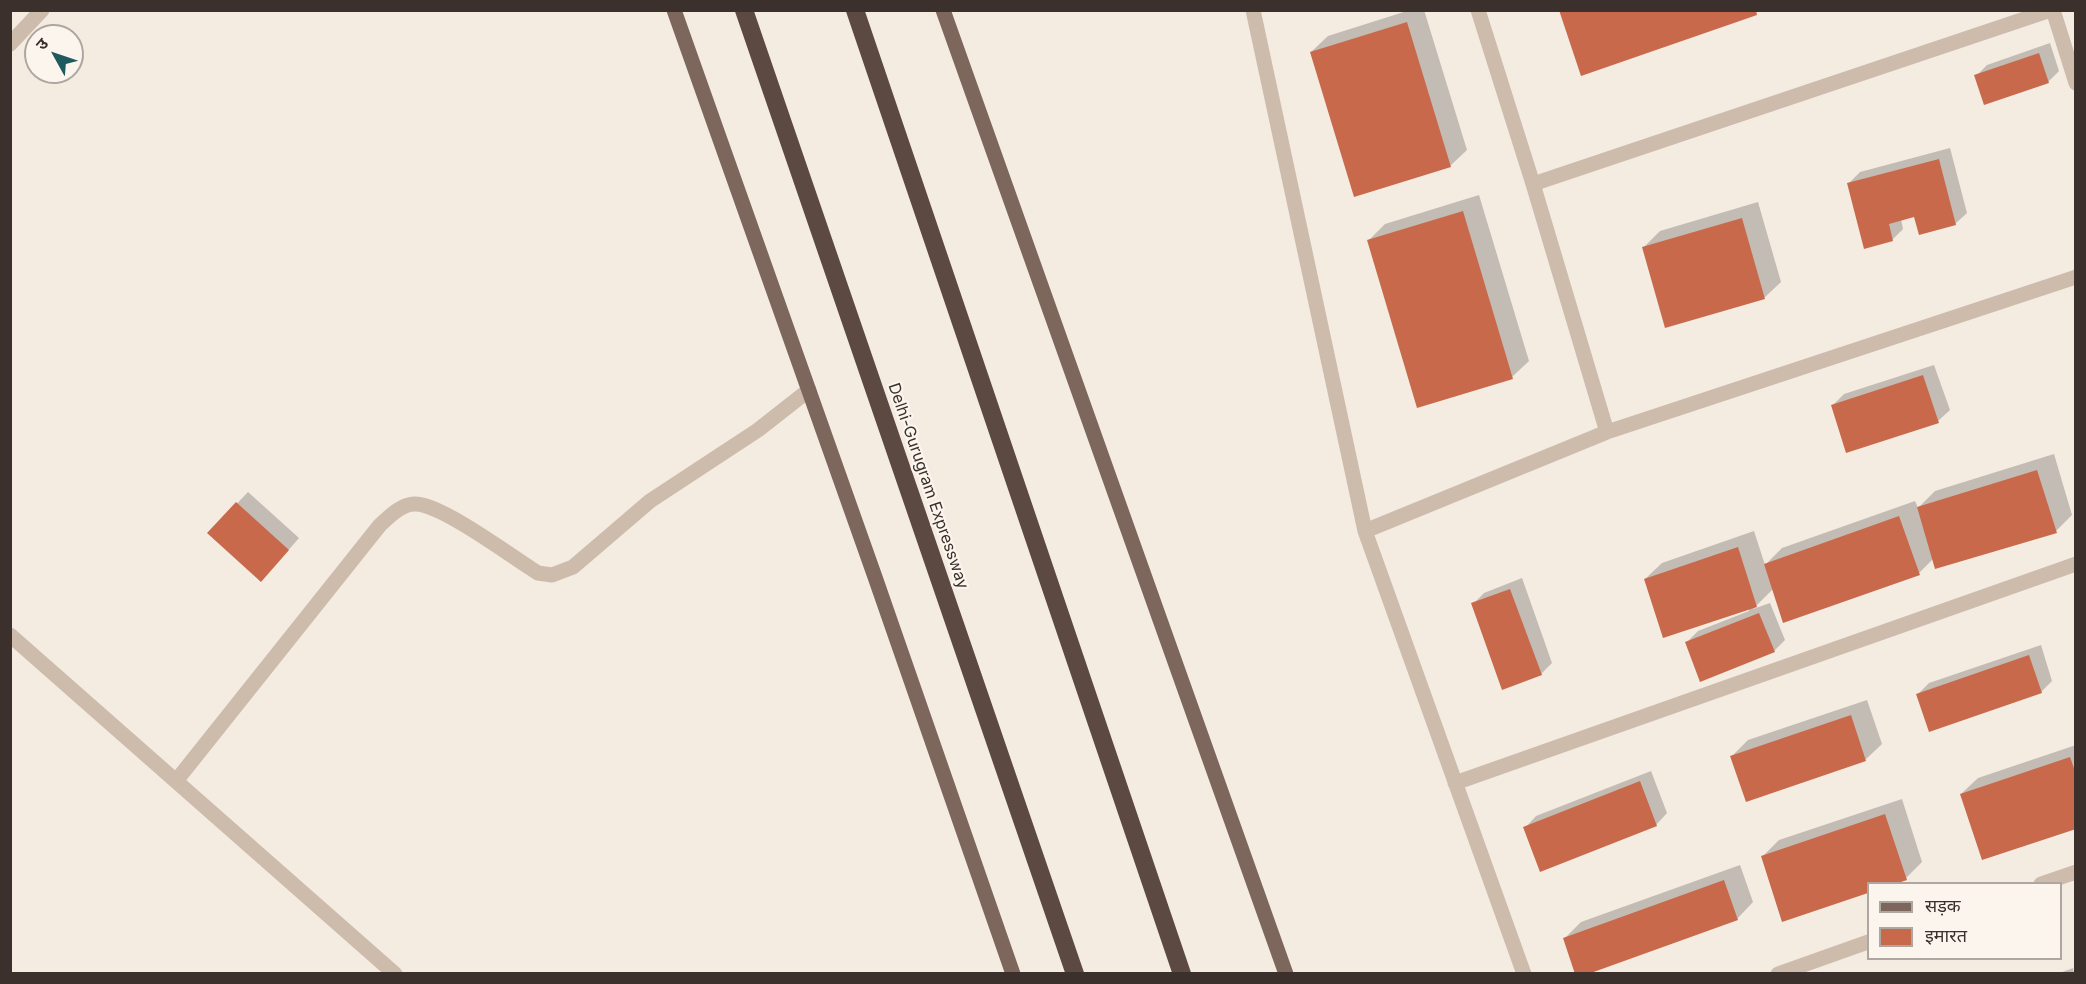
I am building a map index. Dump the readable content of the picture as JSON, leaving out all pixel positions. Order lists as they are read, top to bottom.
{
  "streets": {
    "highway": ["Delhi-Gurugram Expressway"]
  },
  "legend": ["सड़क", "इमारत"],
  "north": "top left"
}
